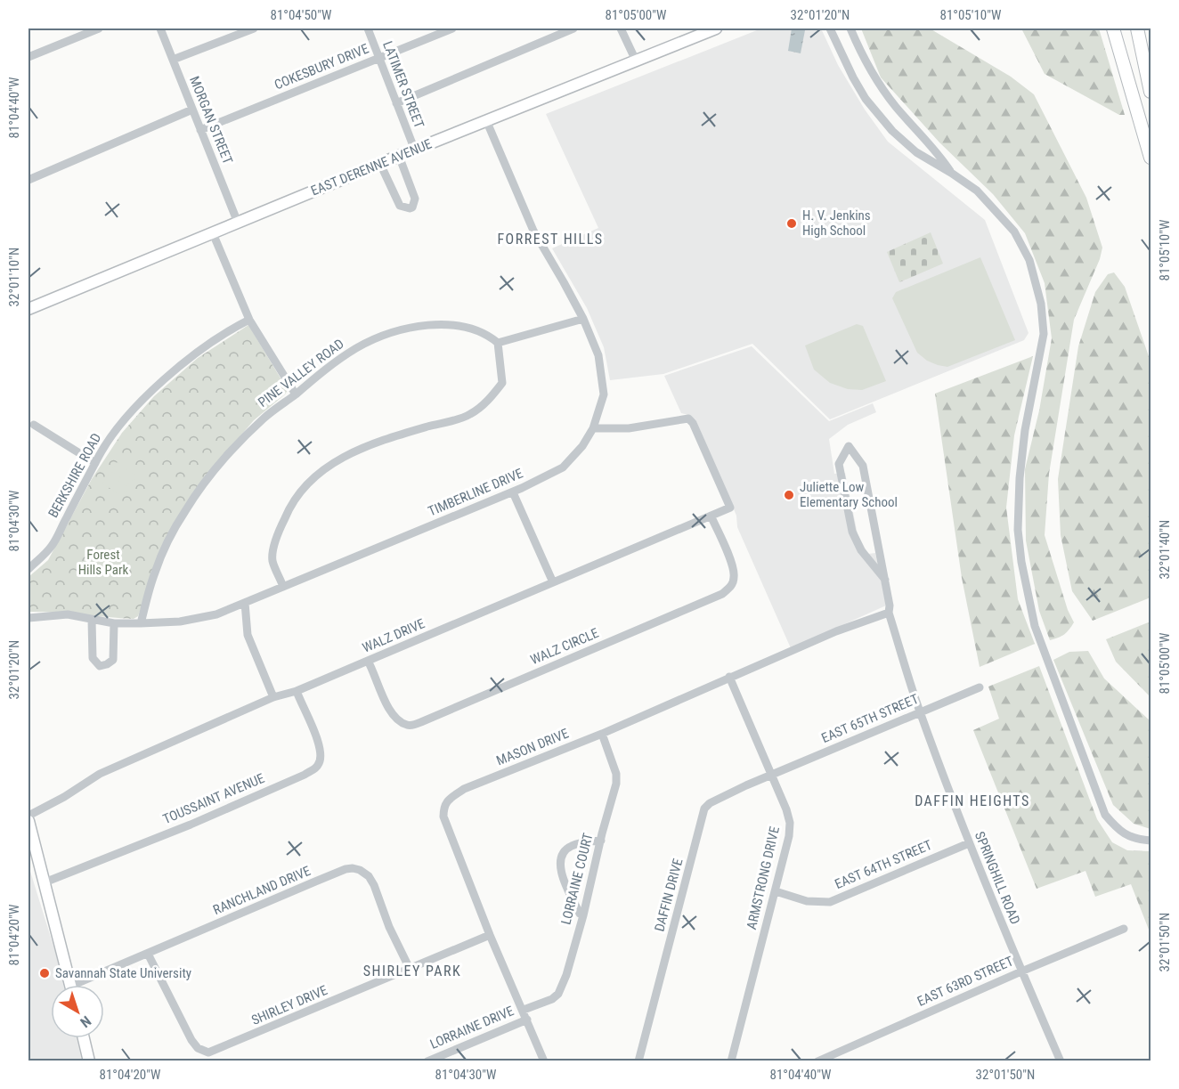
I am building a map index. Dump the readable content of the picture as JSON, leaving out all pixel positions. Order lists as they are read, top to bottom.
{
  "streets": {
    "main road": ["EAST DERENNE AVENUE"],
    "street": [
      "COKESBURY DRIVE",
      "LATIMER STREET",
      "MORGAN STREET",
      "PINE VALLEY ROAD",
      "BERKSHIRE ROAD",
      "TIMBERLINE DRIVE",
      "WALZ DRIVE",
      "WALZ CIRCLE",
      "EAST 65TH STREET",
      "MASON DRIVE",
      "TOUSSAINT AVENUE",
      "EAST 64TH STREET",
      "ARMSTRONG DRIVE",
      "SPRINGHILL ROAD",
      "LORRAINE COURT",
      "RANCHLAND DRIVE",
      "DAFFIN DRIVE",
      "EAST 63RD STREET",
      "SHIRLEY DRIVE",
      "LORRAINE DRIVE"
    ]
  },
  "crossings": [
    ["COKESBURY DRIVE", "LATIMER STREET"],
    ["COKESBURY DRIVE", "MORGAN STREET"],
    ["LATIMER STREET", "EAST DERENNE AVENUE"],
    ["MORGAN STREET", "EAST DERENNE AVENUE"],
    ["EAST DERENNE AVENUE", "TIMBERLINE DRIVE"],
    ["PINE VALLEY ROAD", "TIMBERLINE DRIVE"],
    ["TIMBERLINE DRIVE", "WALZ DRIVE"],
    ["WALZ DRIVE", "WALZ CIRCLE"],
    ["WALZ DRIVE", "TOUSSAINT AVENUE"],
    ["EAST 65TH STREET", "ARMSTRONG DRIVE"],
    ["EAST 65TH STREET", "SPRINGHILL ROAD"],
    ["EAST 65TH STREET", "DAFFIN DRIVE"],
    ["MASON DRIVE", "ARMSTRONG DRIVE"],
    ["MASON DRIVE", "SPRINGHILL ROAD"],
    ["MASON DRIVE", "LORRAINE COURT"],
    ["MASON DRIVE", "SHIRLEY DRIVE"],
    ["MASON DRIVE", "LORRAINE DRIVE"],
    ["EAST 64TH STREET", "ARMSTRONG DRIVE"],
    ["EAST 64TH STREET", "SPRINGHILL ROAD"],
    ["ARMSTRONG DRIVE", "DAFFIN DRIVE"],
    ["SPRINGHILL ROAD", "EAST 63RD STREET"],
    ["RANCHLAND DRIVE", "SHIRLEY DRIVE"]
  ],
  "districts": ["FORREST HILLS", "DAFFIN HEIGHTS", "SHIRLEY PARK"],
  "parks": ["Forest Hills Park"],
  "places": ["H. V. Jenkins High School", "Juliette Low Elementary School", "Savannah State University"],
  "north": "bottom right",
  "coordinates": [
    "81°04'50\"W",
    "81°05'00\"W",
    "32°01'20\"N",
    "81°05'10\"W",
    "81°04'40\"W",
    "32°01'10\"N",
    "81°04'30\"W",
    "32°01'40\"N",
    "81°04'20\"W",
    "32°01'50\"N"
  ]
}
